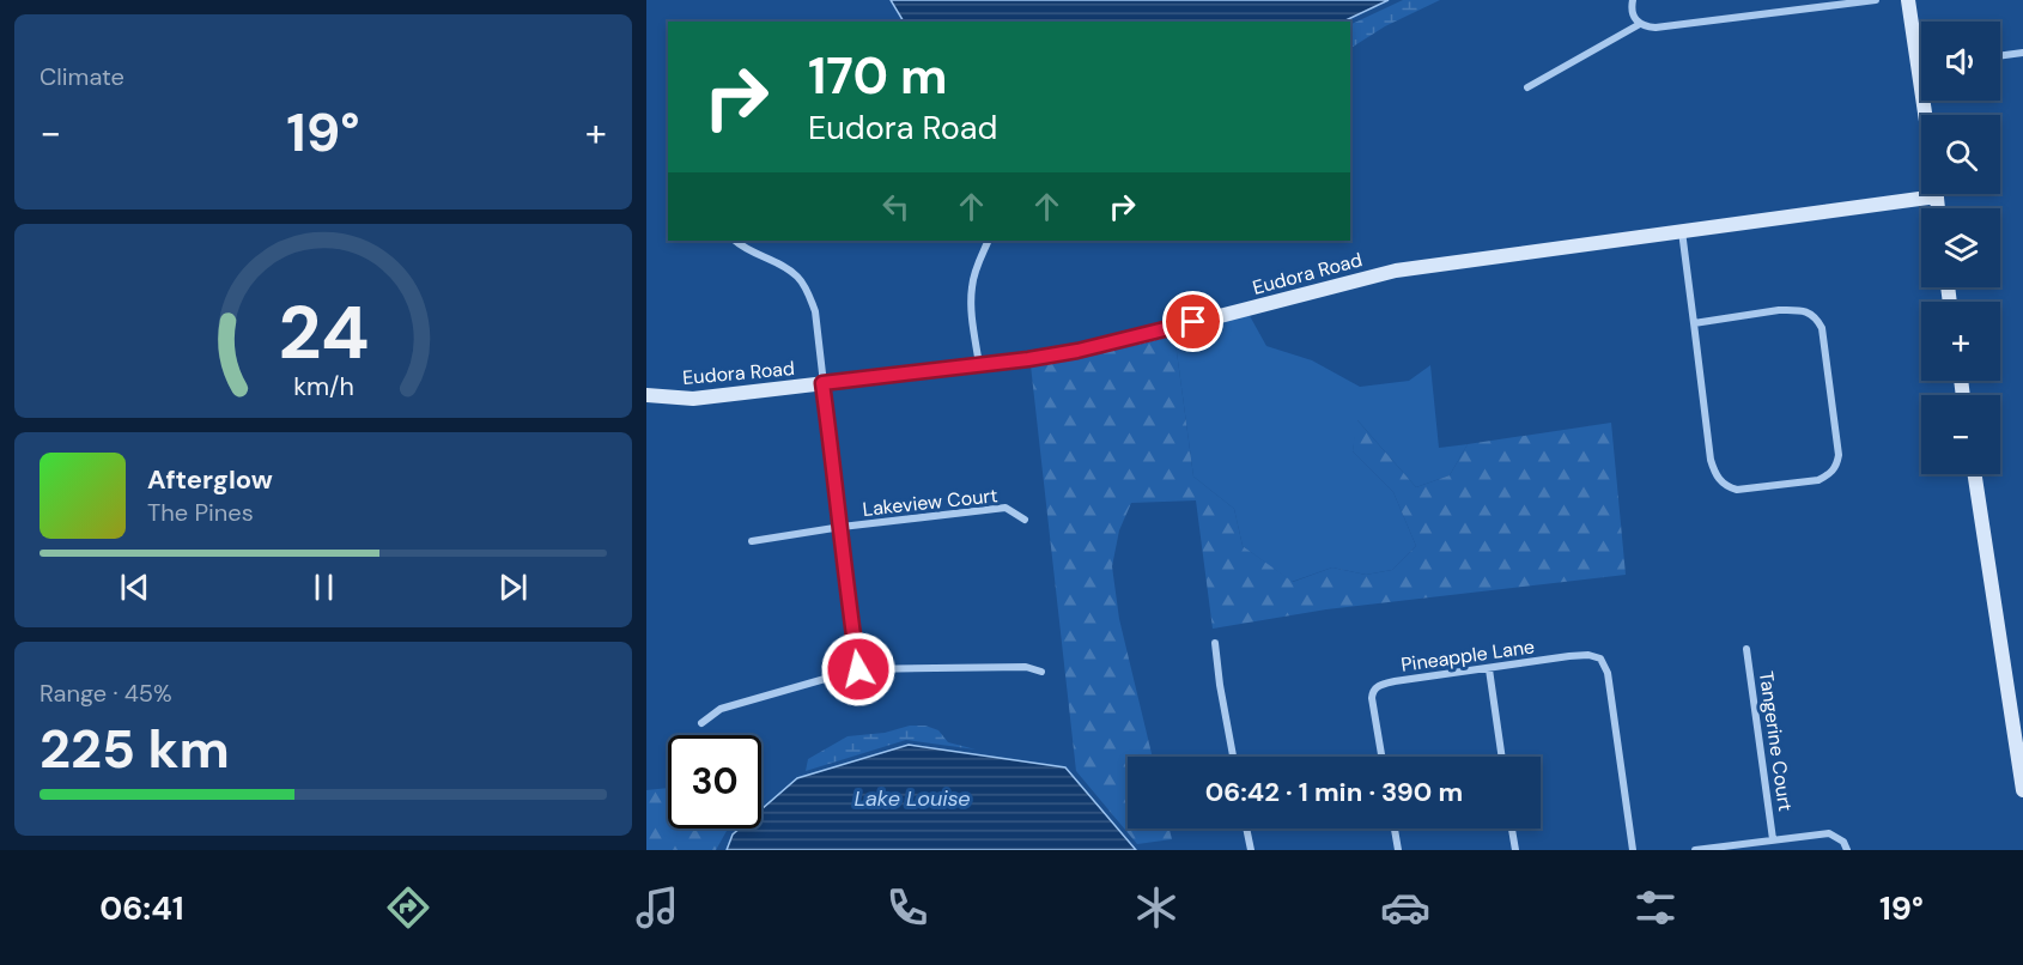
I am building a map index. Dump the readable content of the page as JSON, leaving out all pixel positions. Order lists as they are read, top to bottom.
{
  "streets": {
    "street": [
      "Eudora Road",
      "Lakeview Court",
      "Pineapple Lane",
      "Tangerine Court"
    ]
  },
  "water": ["Lake Louise"],
  "page": {
    "tile": [
      "Climate",
      ["Range · 45%", "225 km"]
    ],
    "map_buttons": ["+", "−"],
    "turn": ["170 m", "Eudora Road"],
    "heat": ["−", "19°", "+"],
    "song": ["Afterglow", "The Pines"],
    "limit": "30",
    "trip": "06:42 · 1 min · 390 m",
    "tabs": ["06:41", "19°"],
    "gauge": ["24", "km/h"]
  }
}
